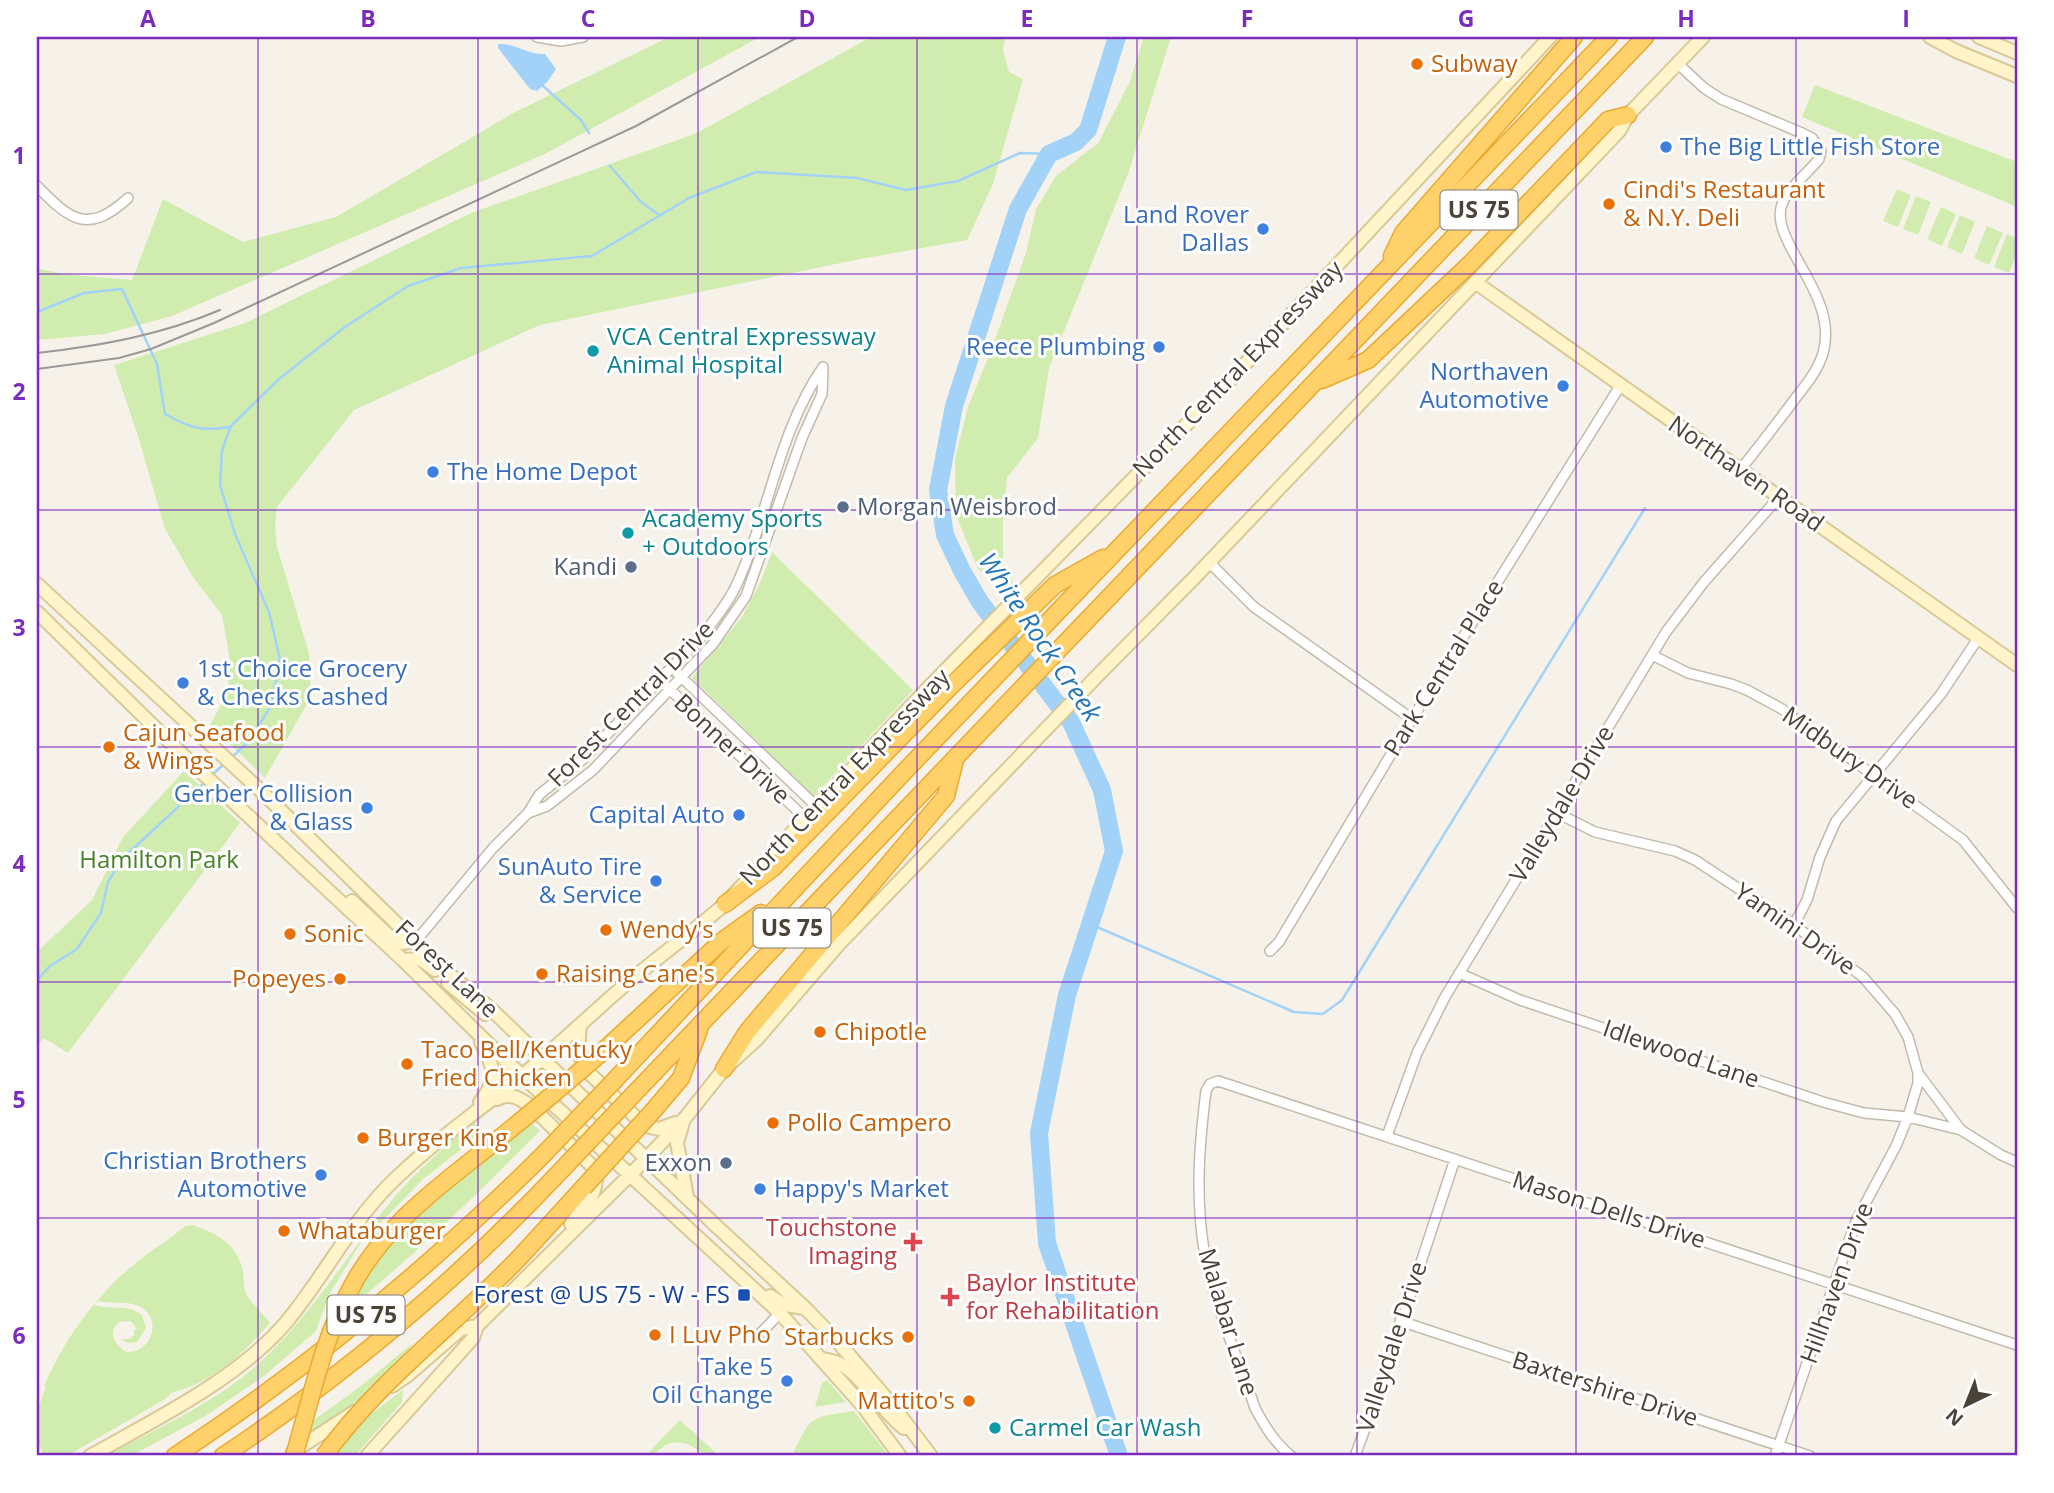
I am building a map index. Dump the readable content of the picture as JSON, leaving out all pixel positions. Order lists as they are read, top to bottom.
{
  "streets": {
    "highway": ["US 75", "North Central Expressway"],
    "main road": ["Northaven Road", "Forest Lane"],
    "street": [
      "Park Central Place",
      "Forest Central Drive",
      "Bonner Drive",
      "Midbury Drive",
      "Valleydale Drive",
      "Yamini Drive",
      "Idlewood Lane",
      "Mason Dells Drive",
      "Hillhaven Drive",
      "Malabar Lane",
      "Baxtershire Drive"
    ]
  },
  "crossings": [
    ["North Central Expressway", "Bonner Drive"],
    ["North Central Expressway", "Forest Lane"],
    ["Northaven Road", "Park Central Place"],
    ["Northaven Road", "Valleydale Drive"],
    ["Forest Central Drive", "Bonner Drive"],
    ["Forest Central Drive", "Forest Lane"],
    ["Midbury Drive", "Valleydale Drive"],
    ["Valleydale Drive", "Yamini Drive"],
    ["Valleydale Drive", "Idlewood Lane"],
    ["Valleydale Drive", "Mason Dells Drive"],
    ["Valleydale Drive", "Baxtershire Drive"],
    ["Yamini Drive", "Idlewood Lane"],
    ["Yamini Drive", "Hillhaven Drive"],
    ["Idlewood Lane", "Hillhaven Drive"],
    ["Mason Dells Drive", "Hillhaven Drive"],
    ["Mason Dells Drive", "Malabar Lane"],
    ["Hillhaven Drive", "Baxtershire Drive"]
  ],
  "water": ["White Rock Creek"],
  "parks": ["Hamilton Park"],
  "places": {
    "other": [
      "Subway",
      "The Big Little Fish Store",
      "Cindi's Restaurant & N.Y. Deli",
      "Land Rover Dallas",
      "Reece Plumbing",
      "VCA Central Expressway Animal Hospital",
      "Northaven Automotive",
      "The Home Depot",
      "Morgan Weisbrod",
      "Academy Sports + Outdoors",
      "Kandi",
      "1st Choice Grocery & Checks Cashed",
      "Cajun Seafood & Wings",
      "Gerber Collision & Glass",
      "Capital Auto",
      "SunAuto Tire & Service",
      "Wendy's",
      "Sonic",
      "Raising Cane's",
      "Popeyes",
      "Chipotle",
      "Taco Bell/Kentucky Fried Chicken",
      "Pollo Campero",
      "Burger King",
      "Exxon",
      "Christian Brothers Automotive",
      "Happy's Market",
      "Whataburger",
      "I Luv Pho",
      "Starbucks",
      "Take 5 Oil Change",
      "Mattito's",
      "Carmel Car Wash"
    ],
    "health": ["Touchstone Imaging", "Baylor Institute for Rehabilitation"],
    "transit": ["Forest @ US 75 - W - FS"]
  },
  "north": "bottom left",
  "grid": {
    "columns": [
      "A",
      "B",
      "C",
      "D",
      "E",
      "F",
      "G",
      "H",
      "I"
    ],
    "rows": [
      "1",
      "2",
      "3",
      "4",
      "5",
      "6"
    ]
  }
}
